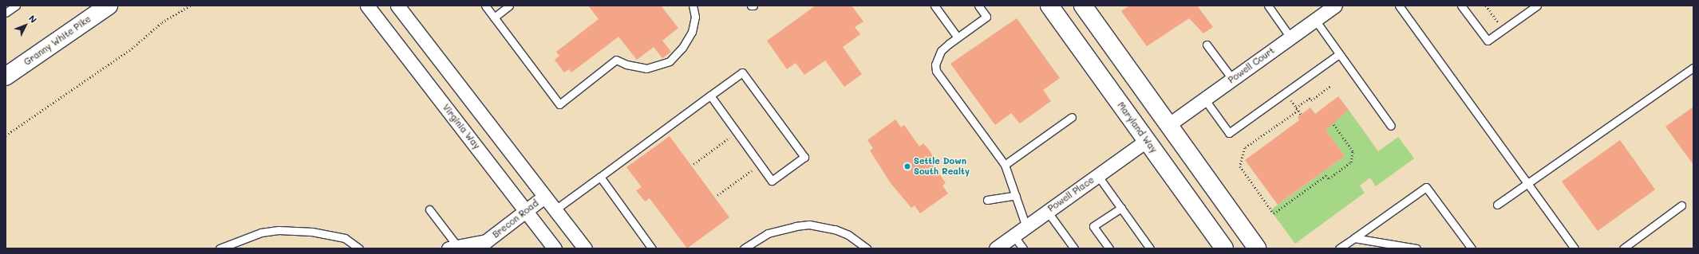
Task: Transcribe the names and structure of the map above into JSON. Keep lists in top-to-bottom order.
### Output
{
  "streets": {
    "main road": ["Granny White Pike", "Maryland Way"],
    "street": [
      "Powell Court",
      "Virginia Way",
      "Powell Place",
      "Brecon Road"
    ]
  },
  "crossings": [
    ["Virginia Way", "Brecon Road"],
    ["Maryland Way", "Powell Place"]
  ],
  "places": ["Settle Down South Realty"],
  "north": "top right"
}
